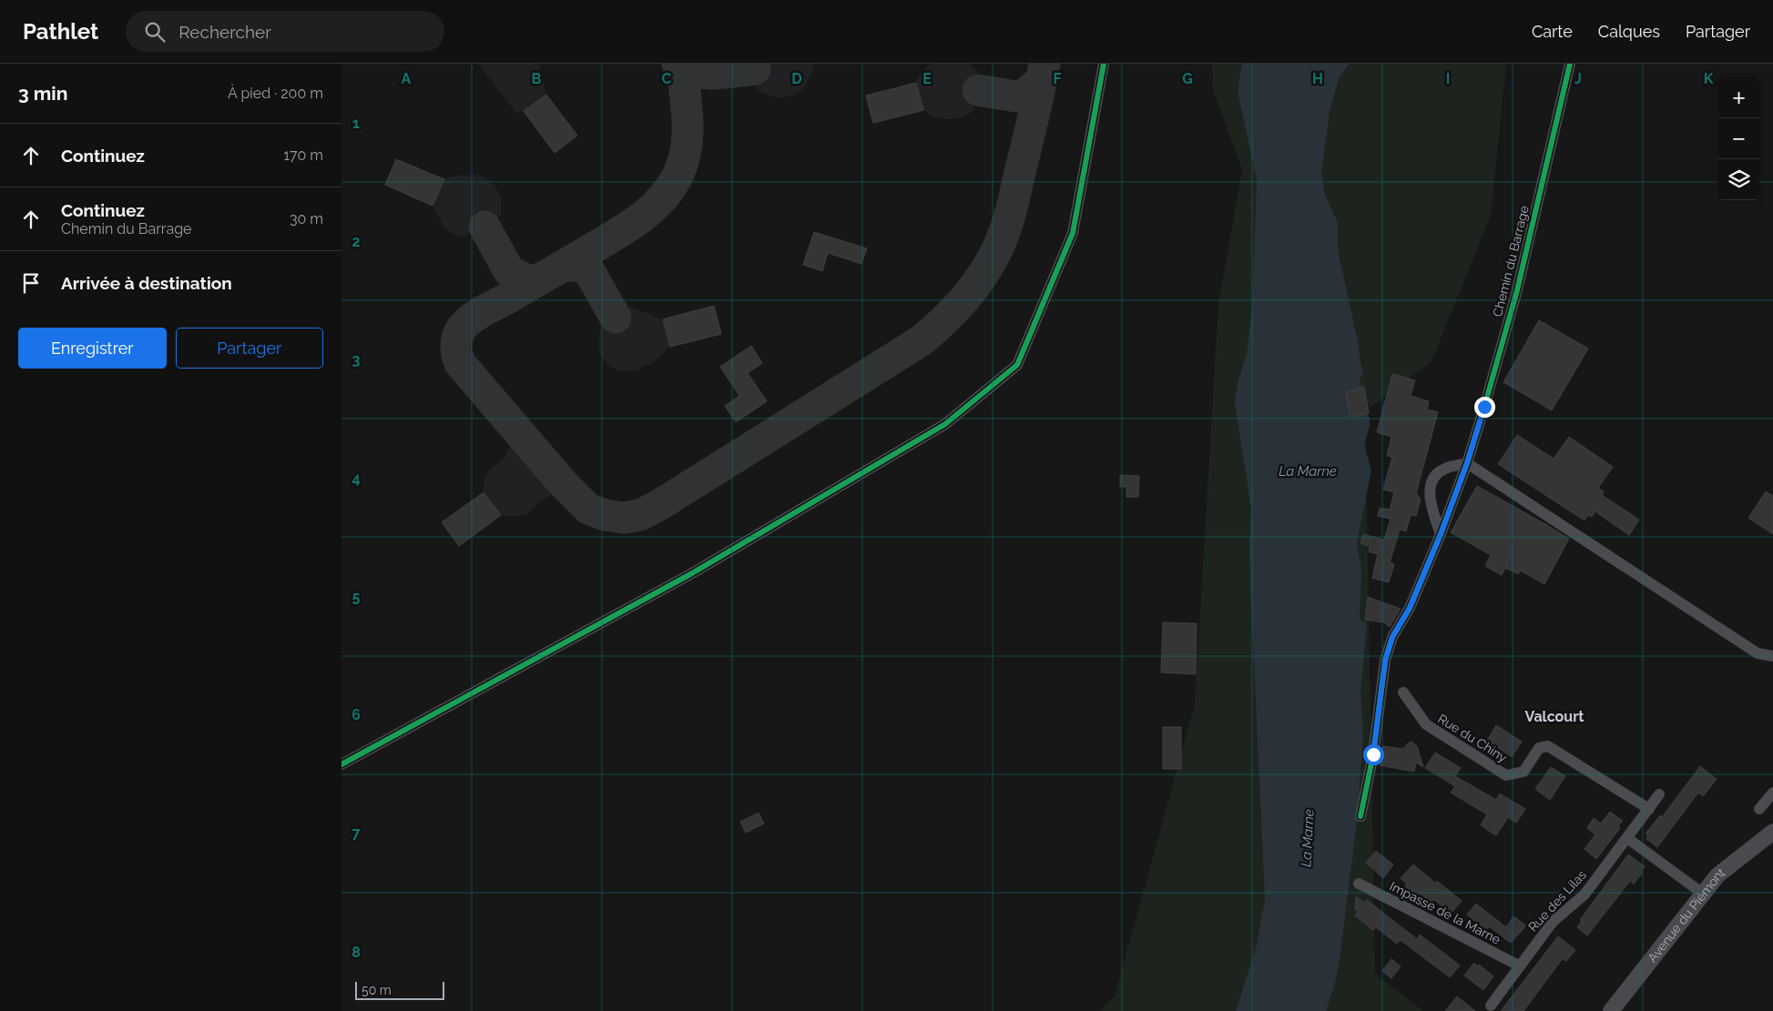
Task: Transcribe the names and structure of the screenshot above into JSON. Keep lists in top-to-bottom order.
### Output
{
  "streets": {
    "main road": ["Avenue du Piémont"],
    "street": [
      "Chemin du Barrage",
      "Rue du Chiny",
      "Rue des Lilas",
      "Impasse de la Marne"
    ]
  },
  "crossings": [
    ["Rue du Chiny", "Rue des Lilas"],
    ["Rue des Lilas", "Impasse de la Marne"]
  ],
  "districts": ["Valcourt"],
  "water": ["La Marne"],
  "scale_bar": "50 m",
  "page": {
    "header": "Pathlet",
    "search": "Rechercher",
    "nav": ["Carte", "Calques", "Partager"],
    "heading": ["3 min", "À pied · 200 m"],
    "map_buttons": ["+", "−"],
    "list": [
      ["Continuez", "170 m"],
      ["Continuez", "Chemin du Barrage", "30 m"],
      "Arrivée à destination"
    ],
    "buttons": ["Enregistrer", "Partager"],
    "scale": "50 m"
  },
  "grid": {
    "columns": [
      "A",
      "B",
      "C",
      "D",
      "E",
      "F",
      "G",
      "H",
      "I",
      "J",
      "K"
    ],
    "rows": [
      "1",
      "2",
      "3",
      "4",
      "5",
      "6",
      "7",
      "8"
    ]
  }
}
